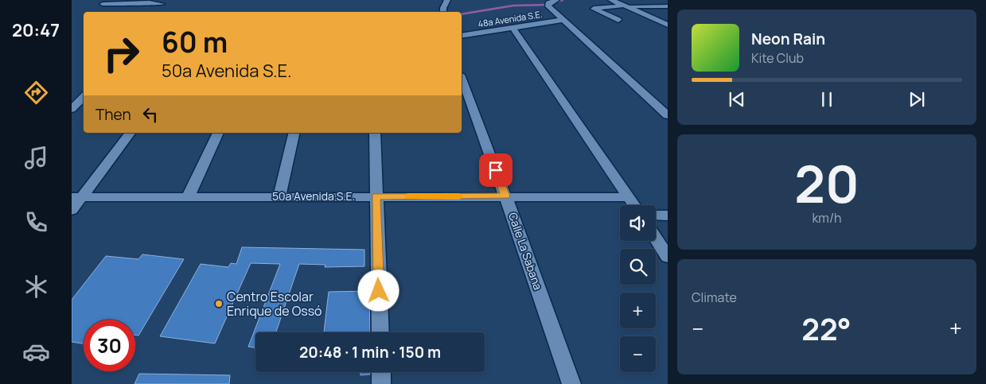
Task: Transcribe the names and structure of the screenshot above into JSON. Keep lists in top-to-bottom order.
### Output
{
  "streets": {
    "street": ["48a Avenida S.E.", "50a Avenida S.E.", "Calle La Sabana"]
  },
  "crossings": [
    ["50a Avenida S.E.", "Calle La Sabana"]
  ],
  "places": ["Centro Escolar Enrique de Ossó"],
  "page": {
    "tabs": "20:47",
    "turn": ["60 m", "50a Avenida S.E."],
    "song": ["Neon Rain", "Kite Club"],
    "then": "Then",
    "tile": [
      ["20", "km/h"],
      "Climate"
    ],
    "map_buttons": ["+", "−"],
    "heat": ["−", "22°", "+"],
    "limit": "30",
    "trip": "20:48 · 1 min · 150 m"
  }
}
